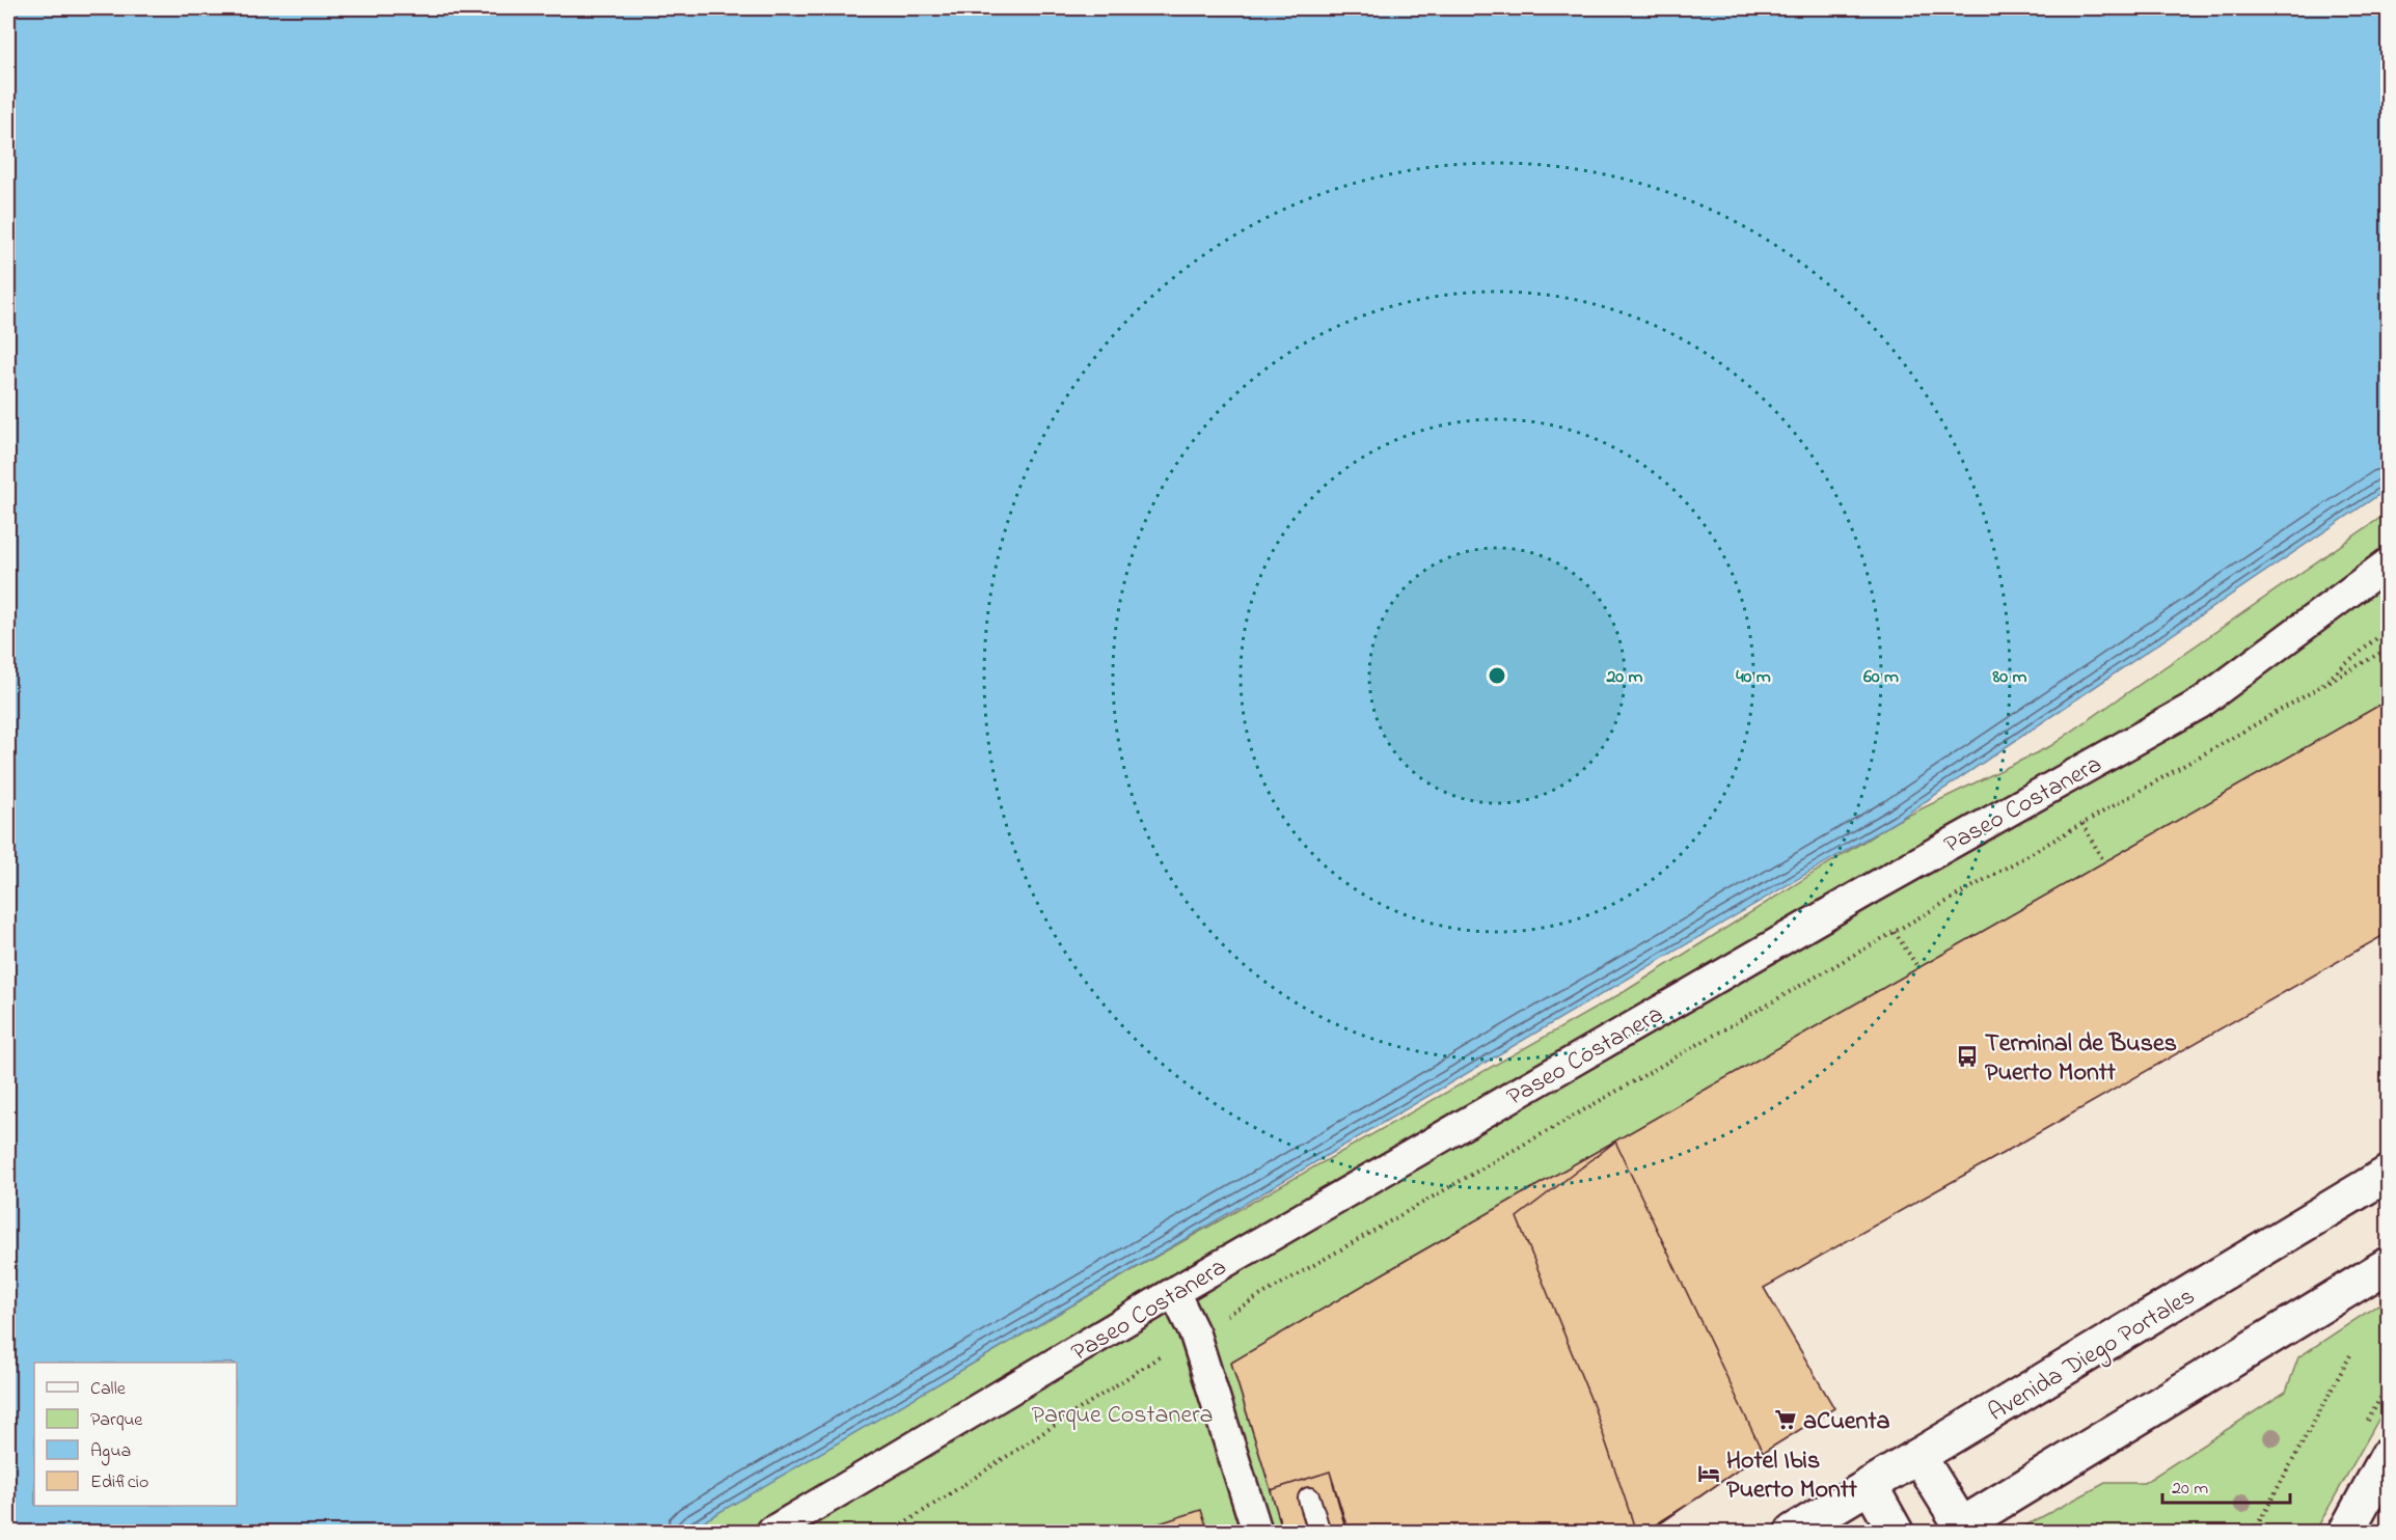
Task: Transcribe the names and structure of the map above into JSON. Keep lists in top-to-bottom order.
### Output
{
  "streets": {
    "main road": ["Avenida Diego Portales"],
    "street": ["Paseo Costanera"]
  },
  "parks": ["Parque Costanera"],
  "places": {
    "bus stop": ["Terminal de Buses Puerto Montt"],
    "supermarket": ["aCuenta"],
    "hotel": ["Hotel Ibis Puerto Montt"]
  },
  "legend": [
    "Calle",
    "Parque",
    "Agua",
    "Edificio"
  ],
  "scale_bar": "20 m",
  "rings": [
    "20 m",
    "40 m",
    "60 m",
    "80 m"
  ]
}
